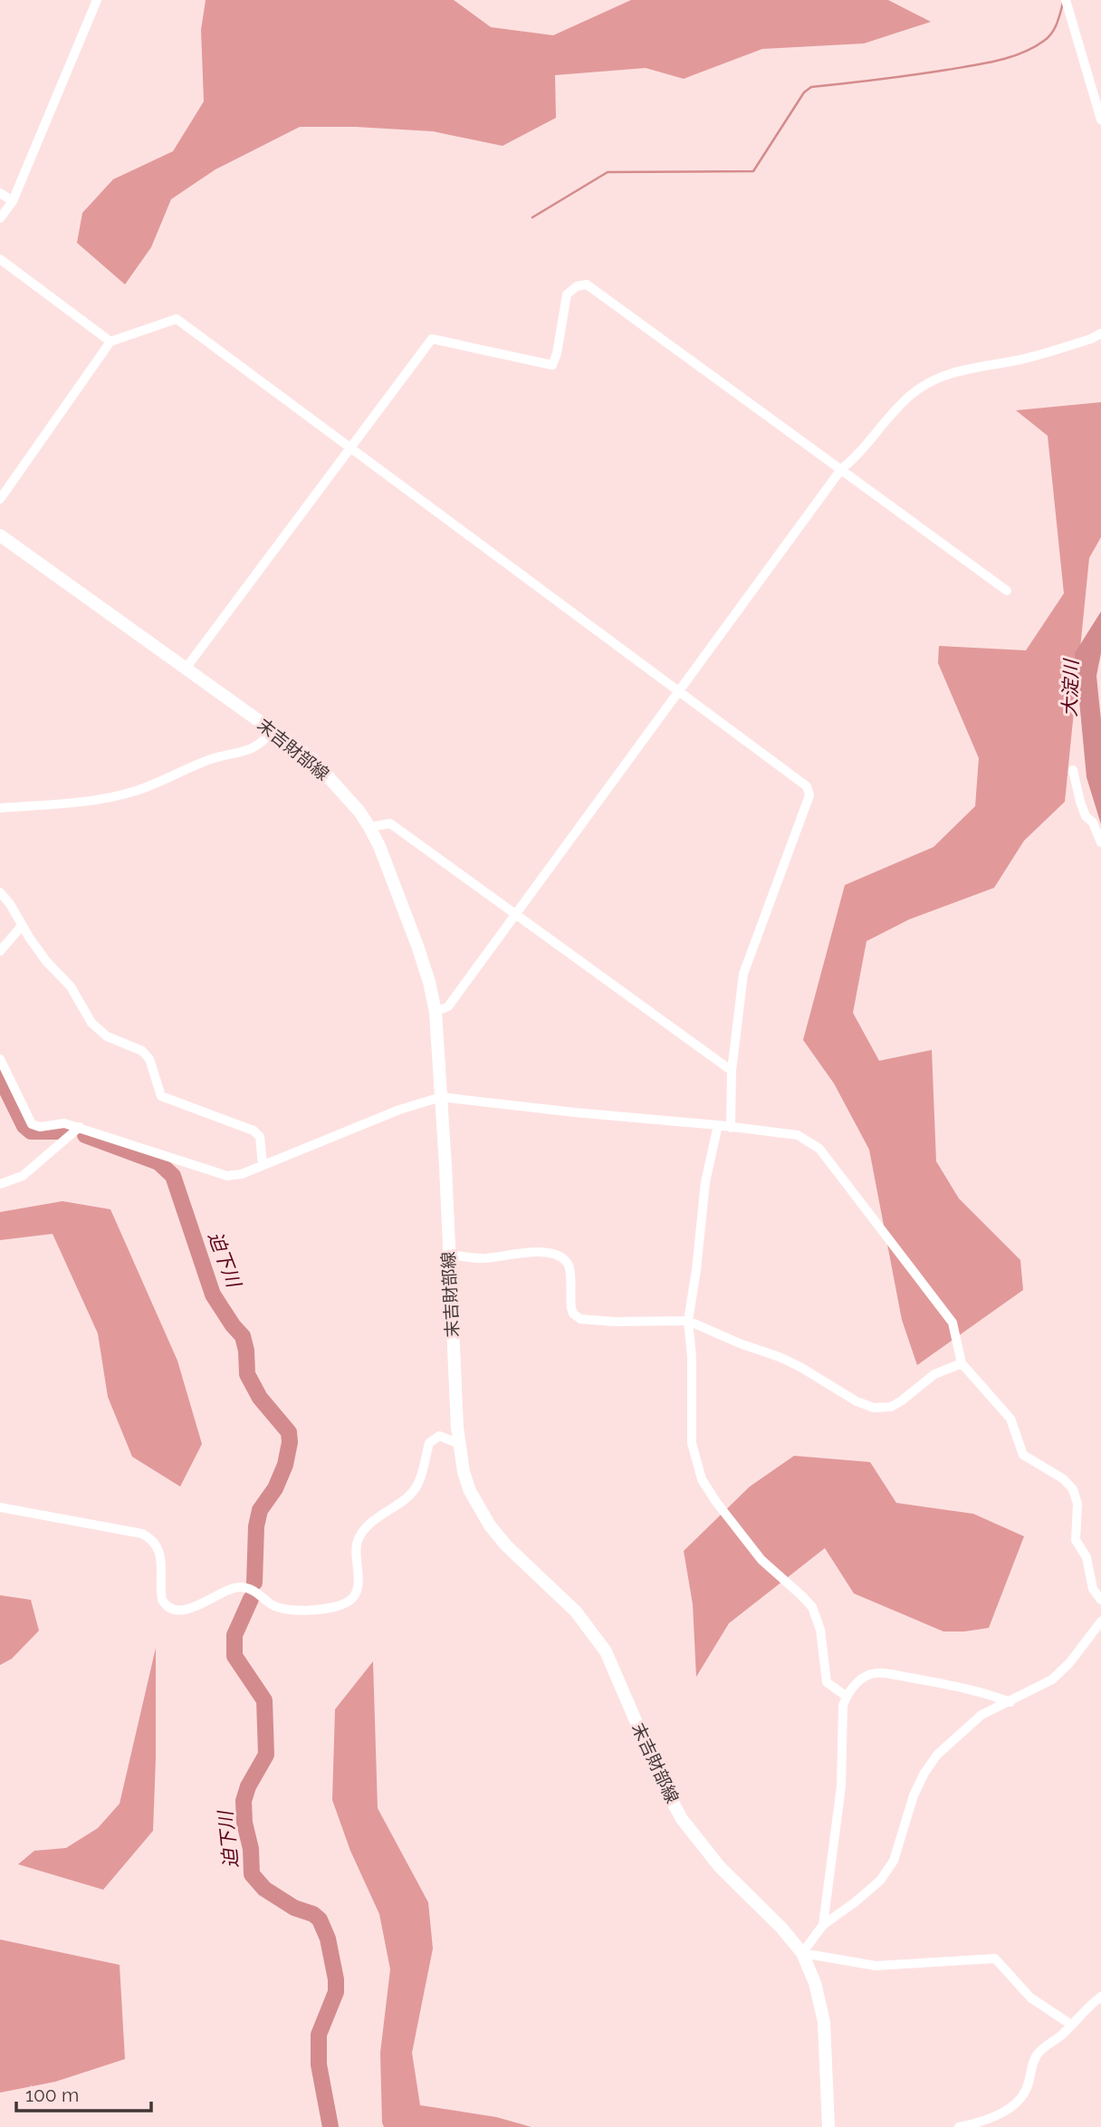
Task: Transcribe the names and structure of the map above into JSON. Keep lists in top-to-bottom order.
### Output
{
  "streets": {
    "main road": ["末吉財部線"]
  },
  "water": ["大淀川", "迫下川"],
  "scale_bar": "100 m"
}
